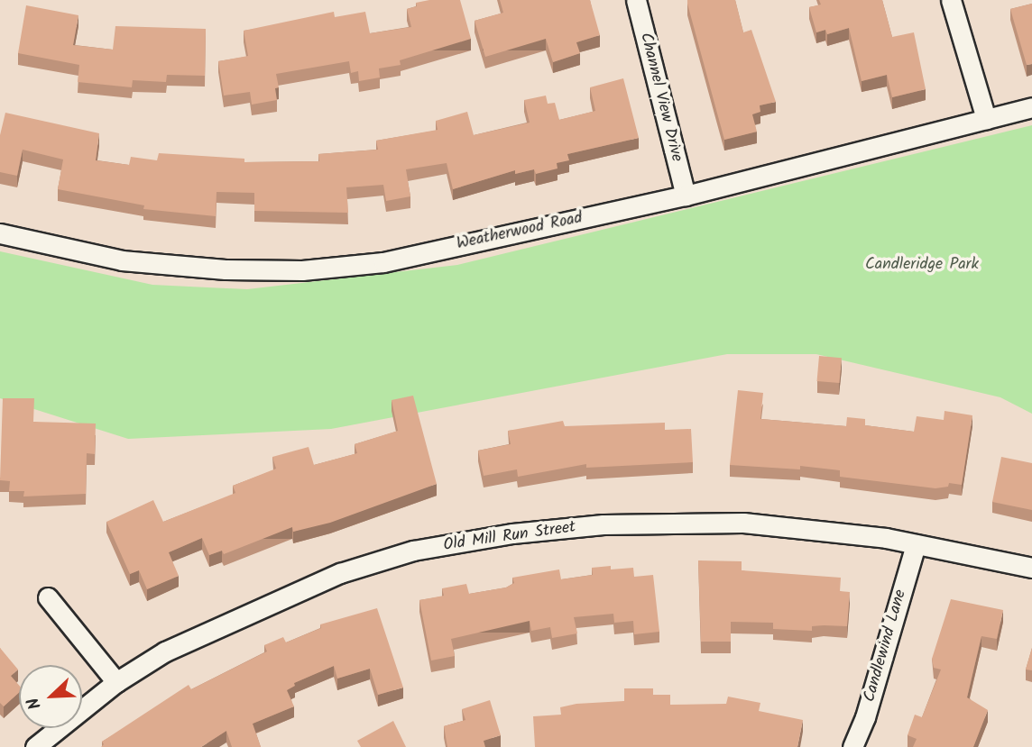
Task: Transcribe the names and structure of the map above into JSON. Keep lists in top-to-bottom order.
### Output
{
  "streets": {
    "street": [
      "Channel View Drive",
      "Weatherwood Road",
      "Old Mill Run Street",
      "Candlewind Lane"
    ]
  },
  "crossings": [
    ["Channel View Drive", "Weatherwood Road"],
    ["Old Mill Run Street", "Candlewind Lane"]
  ],
  "parks": ["Candleridge Park"],
  "north": "bottom left"
}
